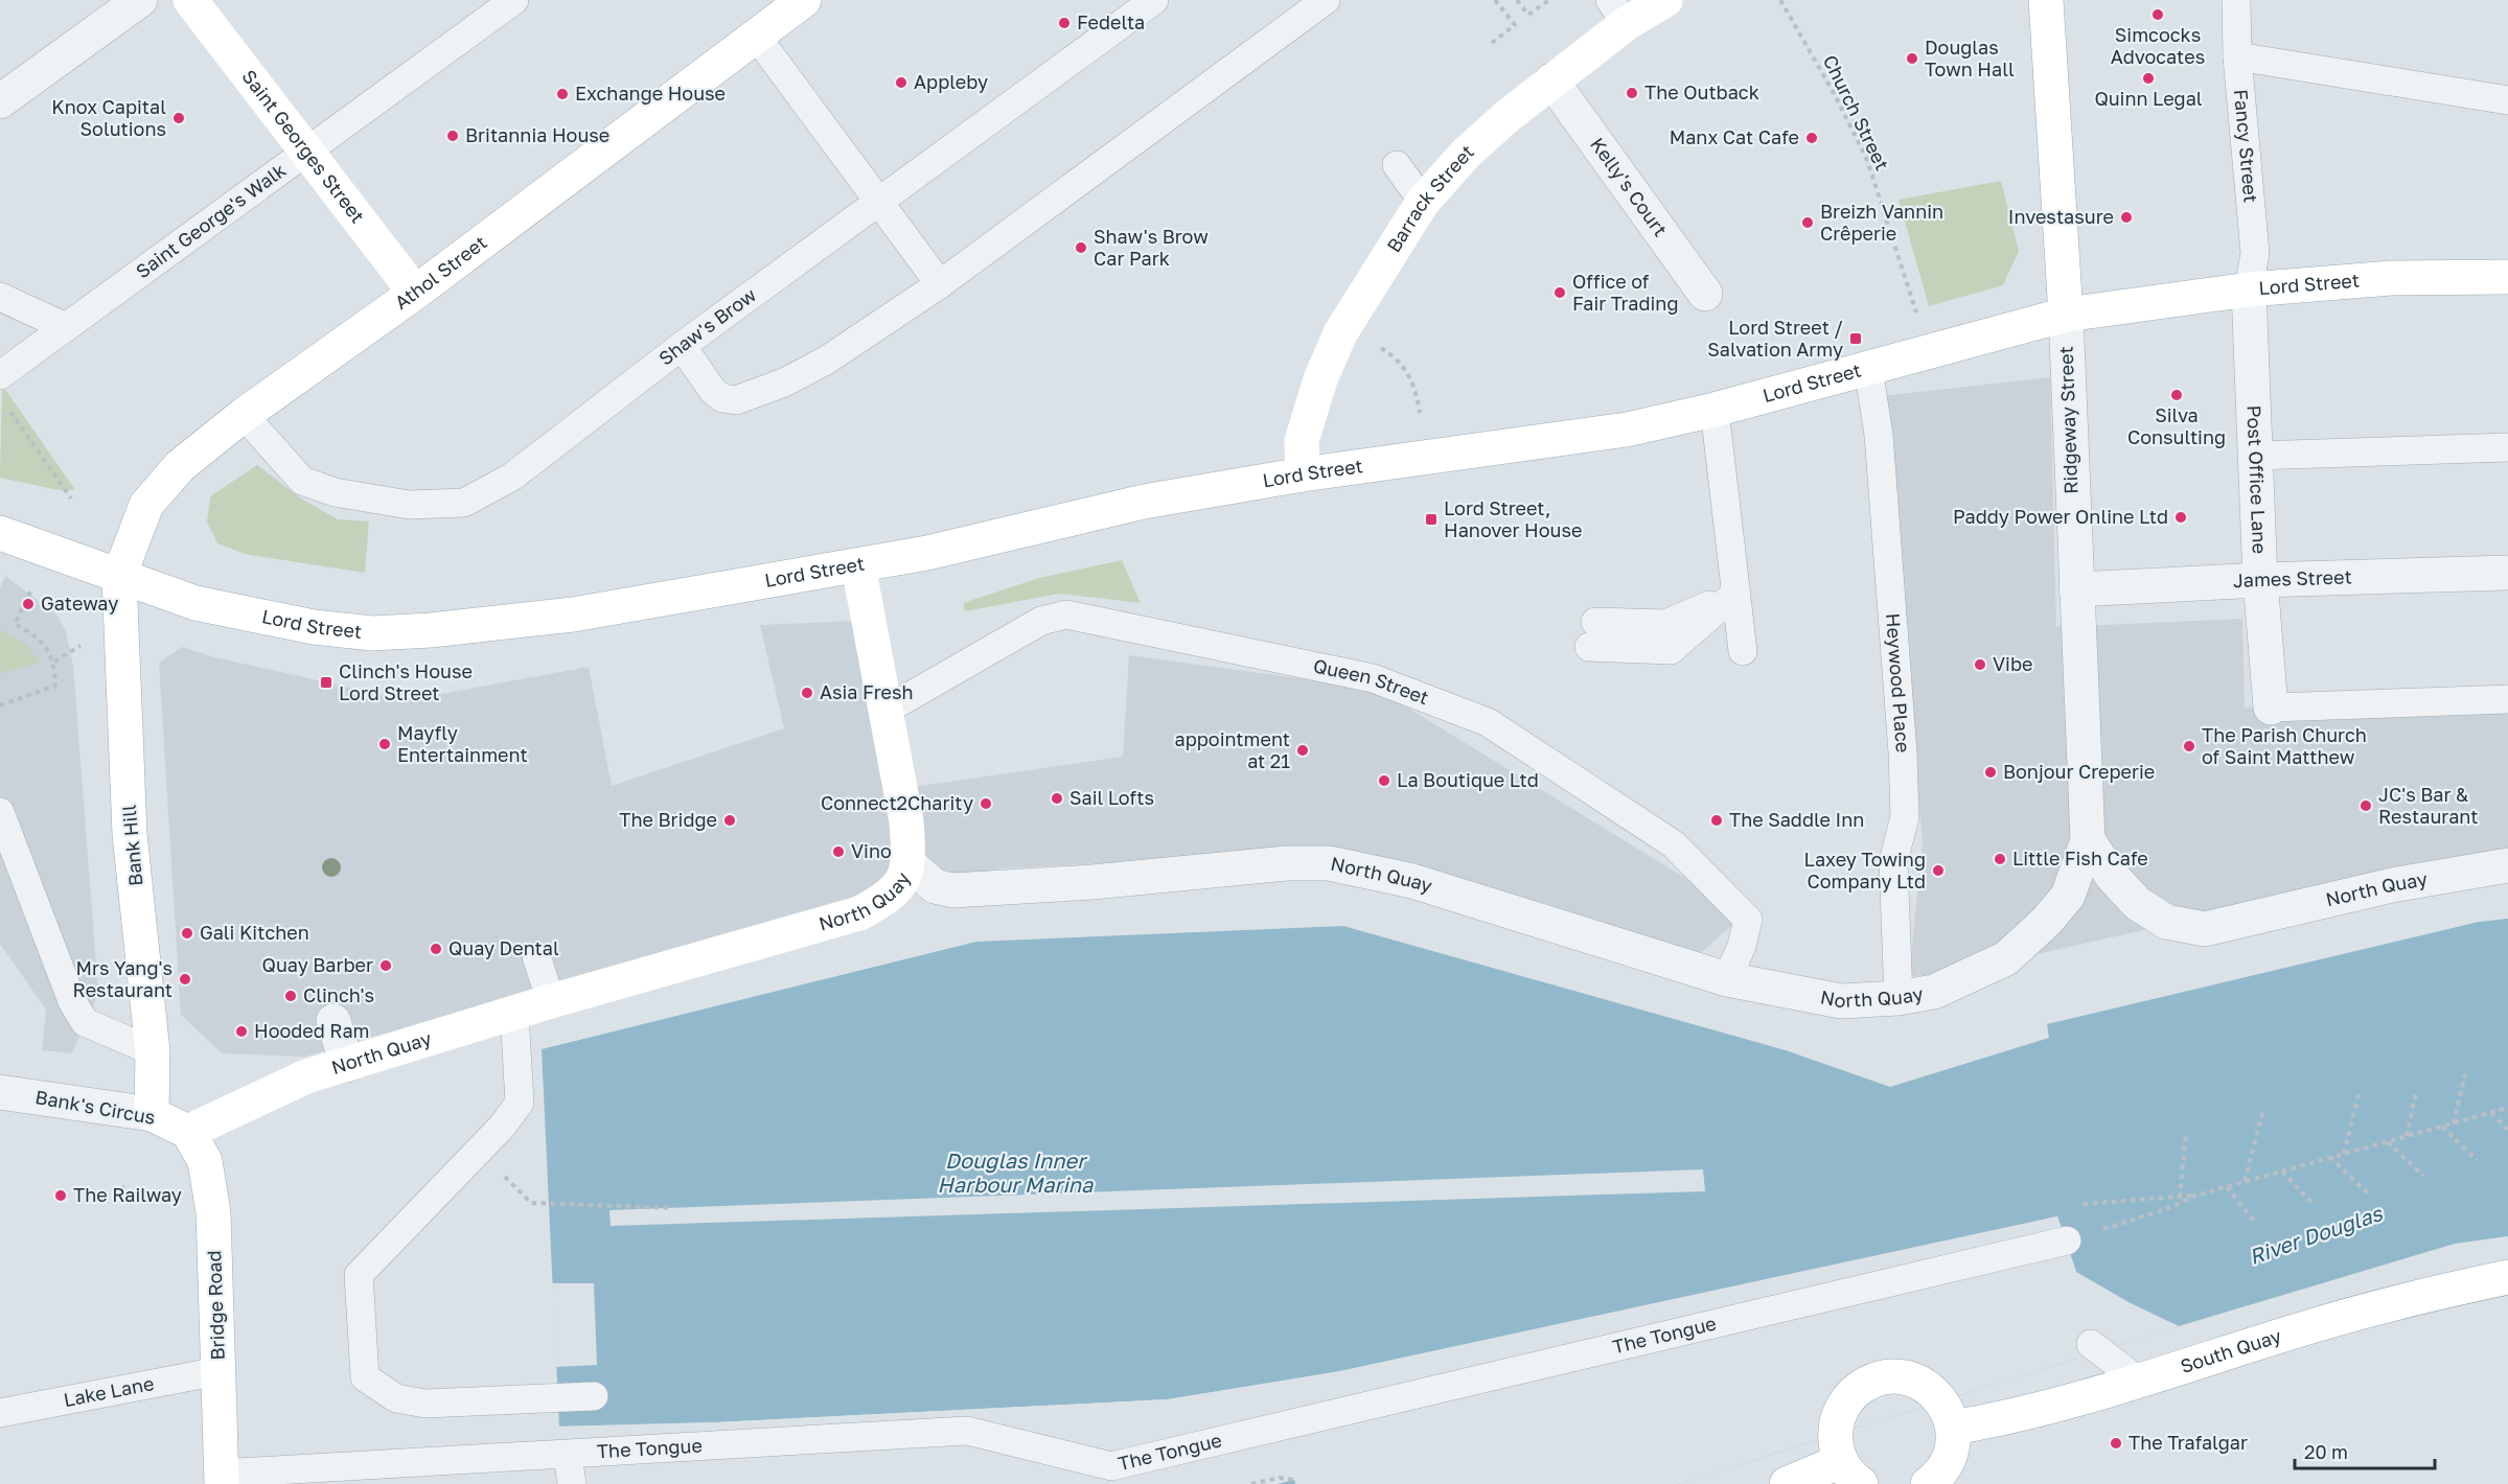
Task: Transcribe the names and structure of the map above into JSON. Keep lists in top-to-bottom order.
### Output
{
  "streets": {
    "main road": [
      "Saint Georges Street",
      "Barrack Street",
      "Athol Street",
      "Lord Street",
      "Ridgeway Street",
      "Bank Hill",
      "North Quay",
      "Bank's Circus",
      "Bridge Road",
      "South Quay"
    ],
    "street": ["Kelly's Court", "Post Office Lane", "James Street"],
    "lane": [
      "Fancy Street",
      "Saint George's Walk",
      "Shaw's Brow",
      "Queen Street",
      "Heywood Place",
      "The Tongue",
      "Lake Lane"
    ],
    "path": ["Church Street"]
  },
  "crossings": [
    ["Fancy Street", "Lord Street"],
    ["Fancy Street", "Post Office Lane"],
    ["Saint Georges Street", "Saint George's Walk"],
    ["Saint Georges Street", "Athol Street"],
    ["Kelly's Court", "Barrack Street"],
    ["Barrack Street", "Lord Street"],
    ["Athol Street", "Lord Street"],
    ["Athol Street", "Shaw's Brow"],
    ["Athol Street", "Bank Hill"],
    ["Lord Street", "Ridgeway Street"],
    ["Lord Street", "Post Office Lane"],
    ["Lord Street", "Heywood Place"],
    ["Lord Street", "Bank Hill"],
    ["Ridgeway Street", "James Street"],
    ["Ridgeway Street", "North Quay"],
    ["Post Office Lane", "James Street"],
    ["Queen Street", "North Quay"],
    ["Heywood Place", "North Quay"],
    ["Bank Hill", "Bank's Circus"],
    ["North Quay", "Bank's Circus"],
    ["North Quay", "Bridge Road"],
    ["Bank's Circus", "Bridge Road"],
    ["Bridge Road", "The Tongue"],
    ["Bridge Road", "Lake Lane"]
  ],
  "water": ["Douglas Inner Harbour Marina", "River Douglas"],
  "places": {
    "other": [
      "Simcocks Advocates",
      "Fedelta",
      "Douglas Town Hall",
      "Quinn Legal",
      "Appleby",
      "The Outback",
      "Exchange House",
      "Knox Capital Solutions",
      "Britannia House",
      "Manx Cat Cafe",
      "Investasure",
      "Breizh Vannin Crêperie",
      "Shaw's Brow Car Park",
      "Office of Fair Trading",
      "Silva Consulting",
      "Paddy Power Online Ltd",
      "Gateway",
      "Vibe",
      "Asia Fresh",
      "Mayfly Entertainment",
      "The Parish Church of Saint Matthew",
      "appointment at 21",
      "Bonjour Creperie",
      "La Boutique Ltd",
      "Sail Lofts",
      "Connect2Charity",
      "JC's Bar & Restaurant",
      "The Bridge",
      "The Saddle Inn",
      "Vino",
      "Little Fish Cafe",
      "Laxey Towing Company Ltd",
      "Gali Kitchen",
      "Quay Dental",
      "Quay Barber",
      "Mrs Yang's Restaurant",
      "Clinch's",
      "Hooded Ram",
      "The Railway",
      "The Trafalgar"
    ],
    "transit": ["Lord Street / Salvation Army", "Lord Street, Hanover House", "Clinch's House Lord Street"]
  },
  "scale_bar": "20 m"
}
